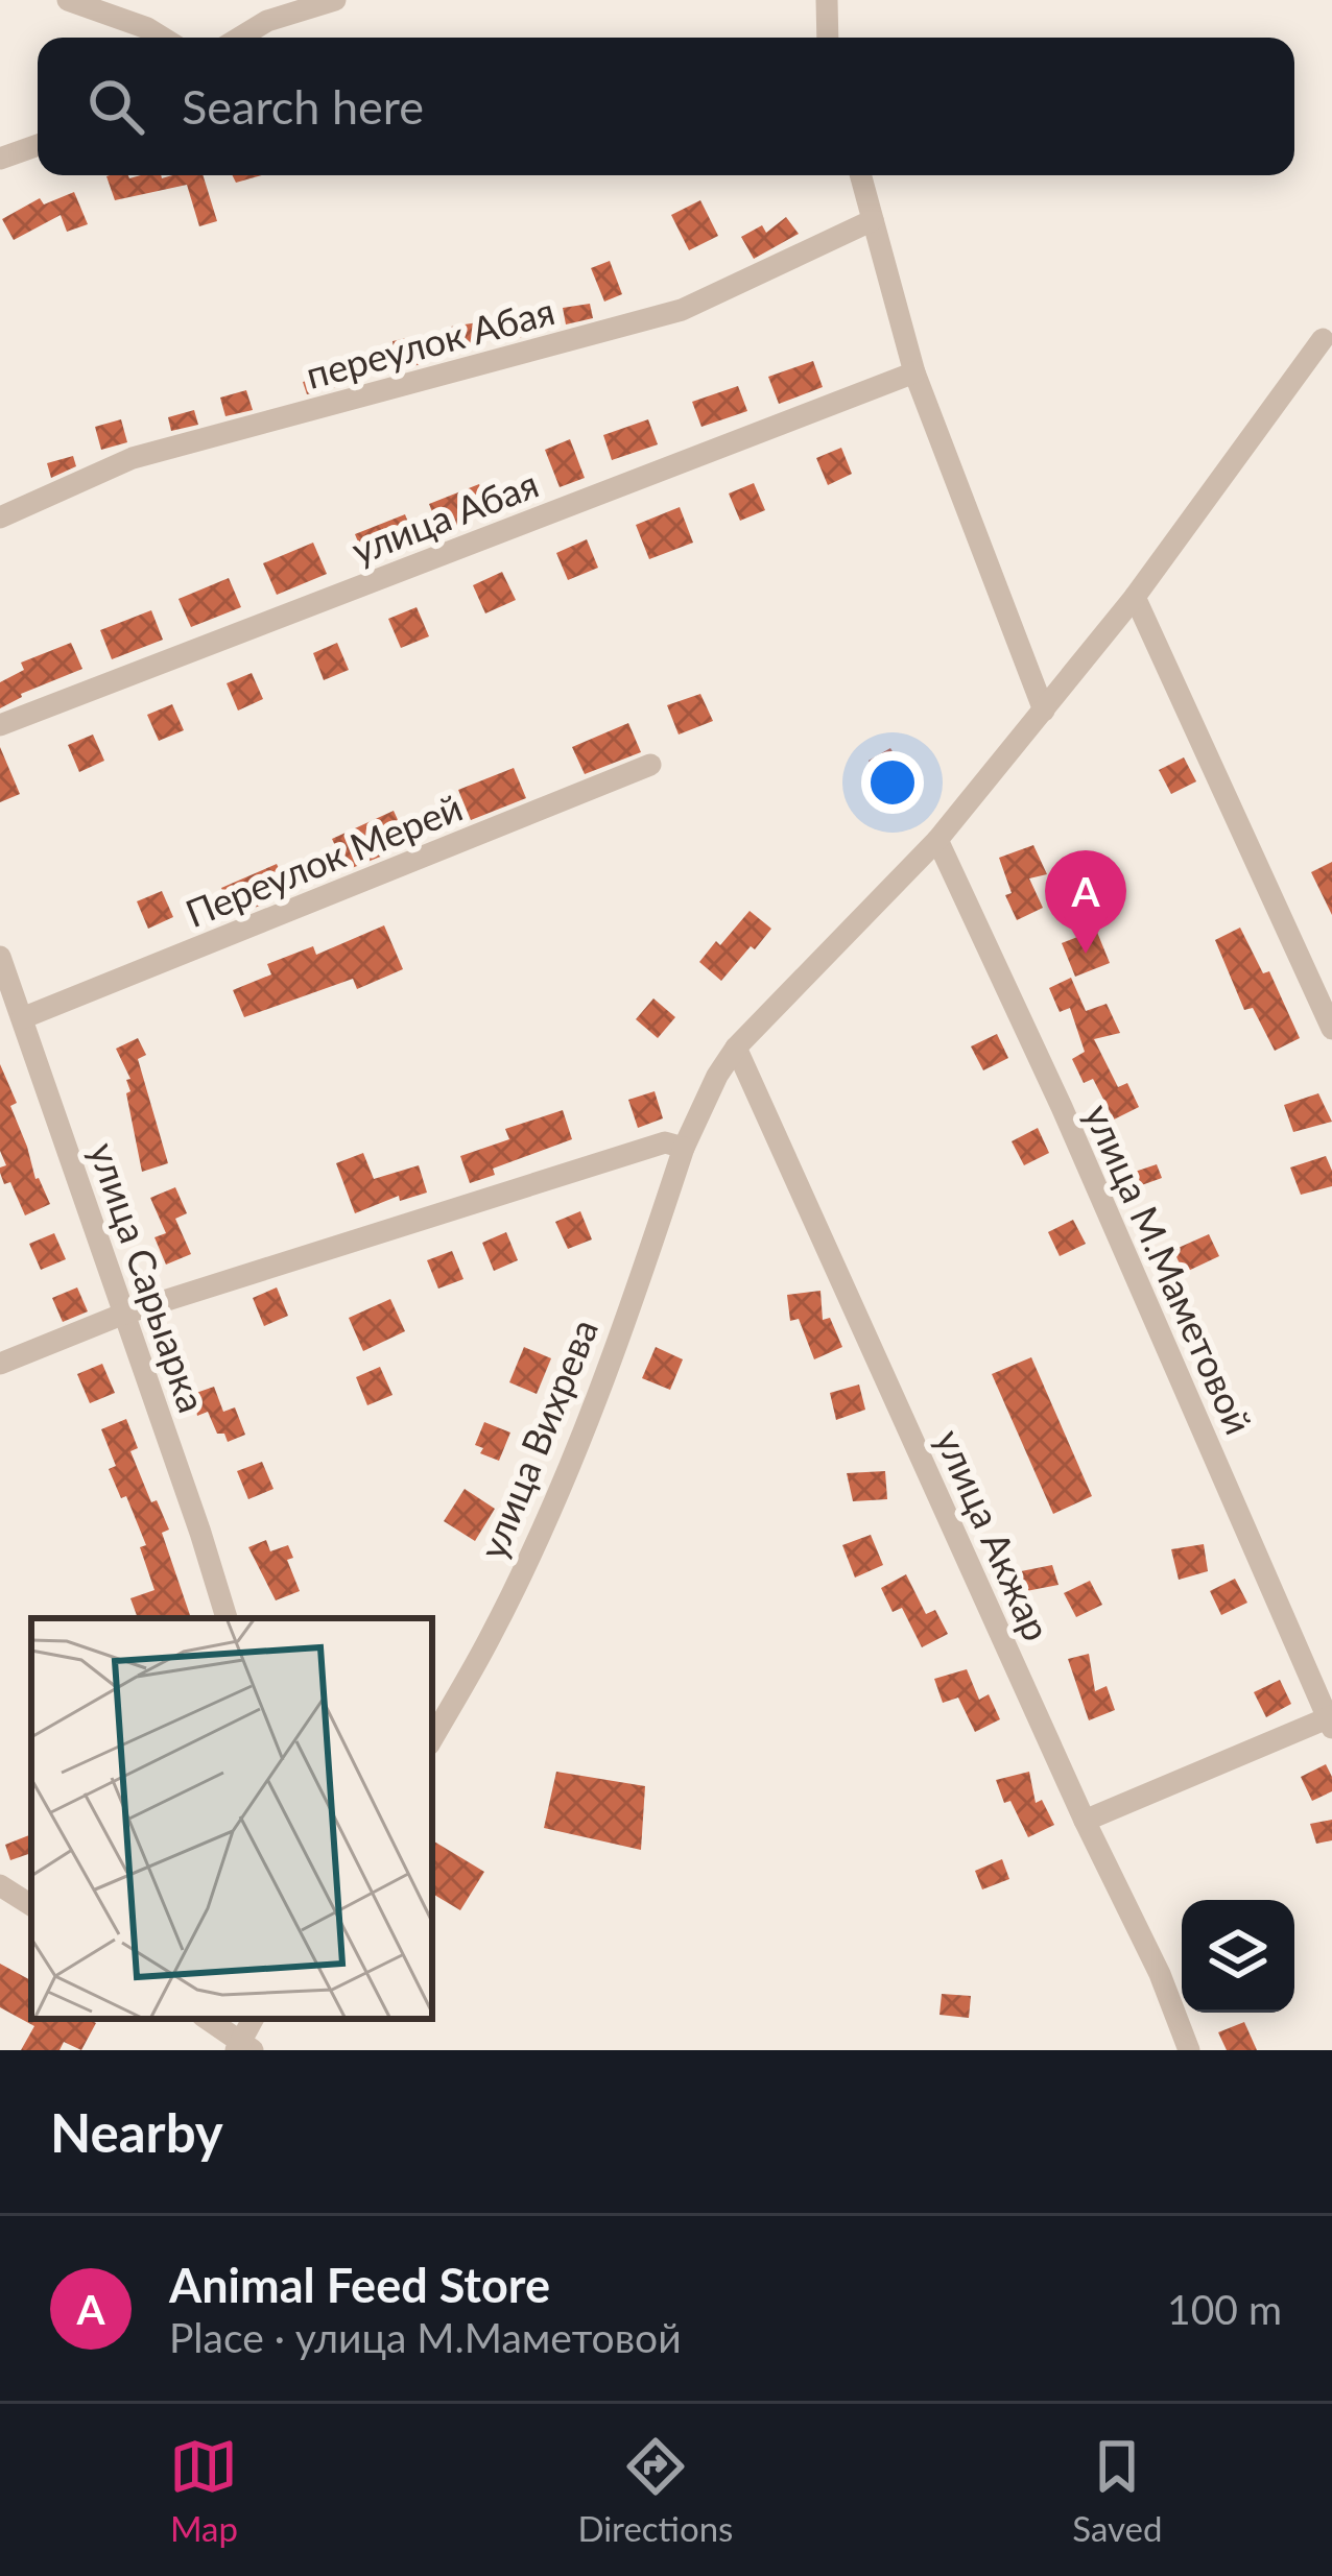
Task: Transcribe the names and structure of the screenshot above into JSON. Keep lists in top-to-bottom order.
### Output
{
  "streets": {
    "street": [
      "переулок Абая",
      "улица Абая",
      "Переулок Мерей",
      "улица М.Маметовой",
      "улица Сарыарка",
      "улица Вихрева",
      "улица Акжар"
    ]
  },
  "crossings": [
    ["Переулок Мерей", "улица Сарыарка"],
    ["улица М.Маметовой", "улица Вихрева"],
    ["улица Вихрева", "улица Акжар"]
  ],
  "page": {
    "search": "Search here",
    "pins": "A",
    "heading": "Nearby",
    "list": [
      {
        "mark": "A",
        "name": "Animal Feed Store",
        "note": "Place · улица М.Маметовой",
        "value": "100 m"
      }
    ],
    "nav": ["Map", "Directions", "Saved"]
  }
}
